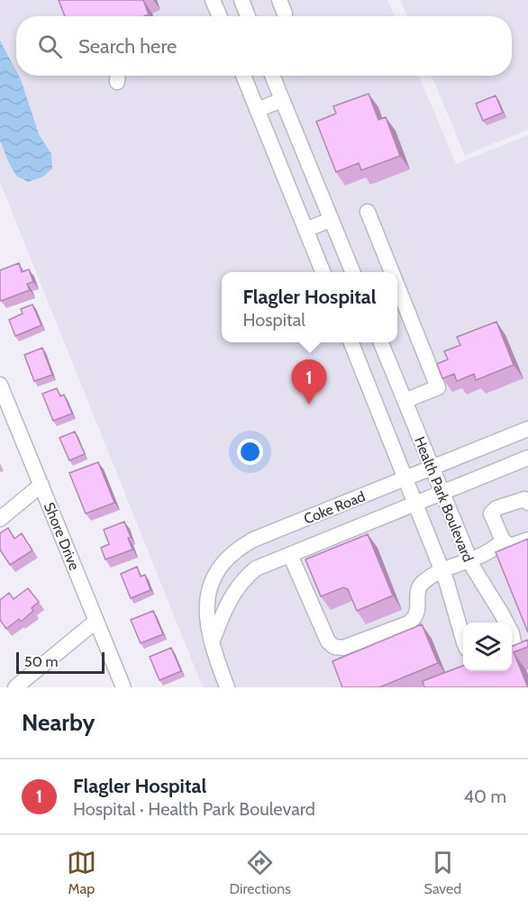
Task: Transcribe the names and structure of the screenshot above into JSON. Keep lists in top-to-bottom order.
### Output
{
  "streets": {
    "street": ["Health Park Boulevard", "Coke Road", "Shore Drive"]
  },
  "crossings": [
    ["Health Park Boulevard", "Coke Road"]
  ],
  "scale_bar": "50 m",
  "page": {
    "search": "Search here",
    "popup": ["Flagler Hospital", "Hospital"],
    "pins": "1",
    "scale": "50 m",
    "heading": "Nearby",
    "list": [
      {
        "mark": "1",
        "name": "Flagler Hospital",
        "note": "Hospital · Health Park Boulevard",
        "value": "40 m"
      }
    ],
    "nav": ["Map", "Directions", "Saved"]
  }
}
